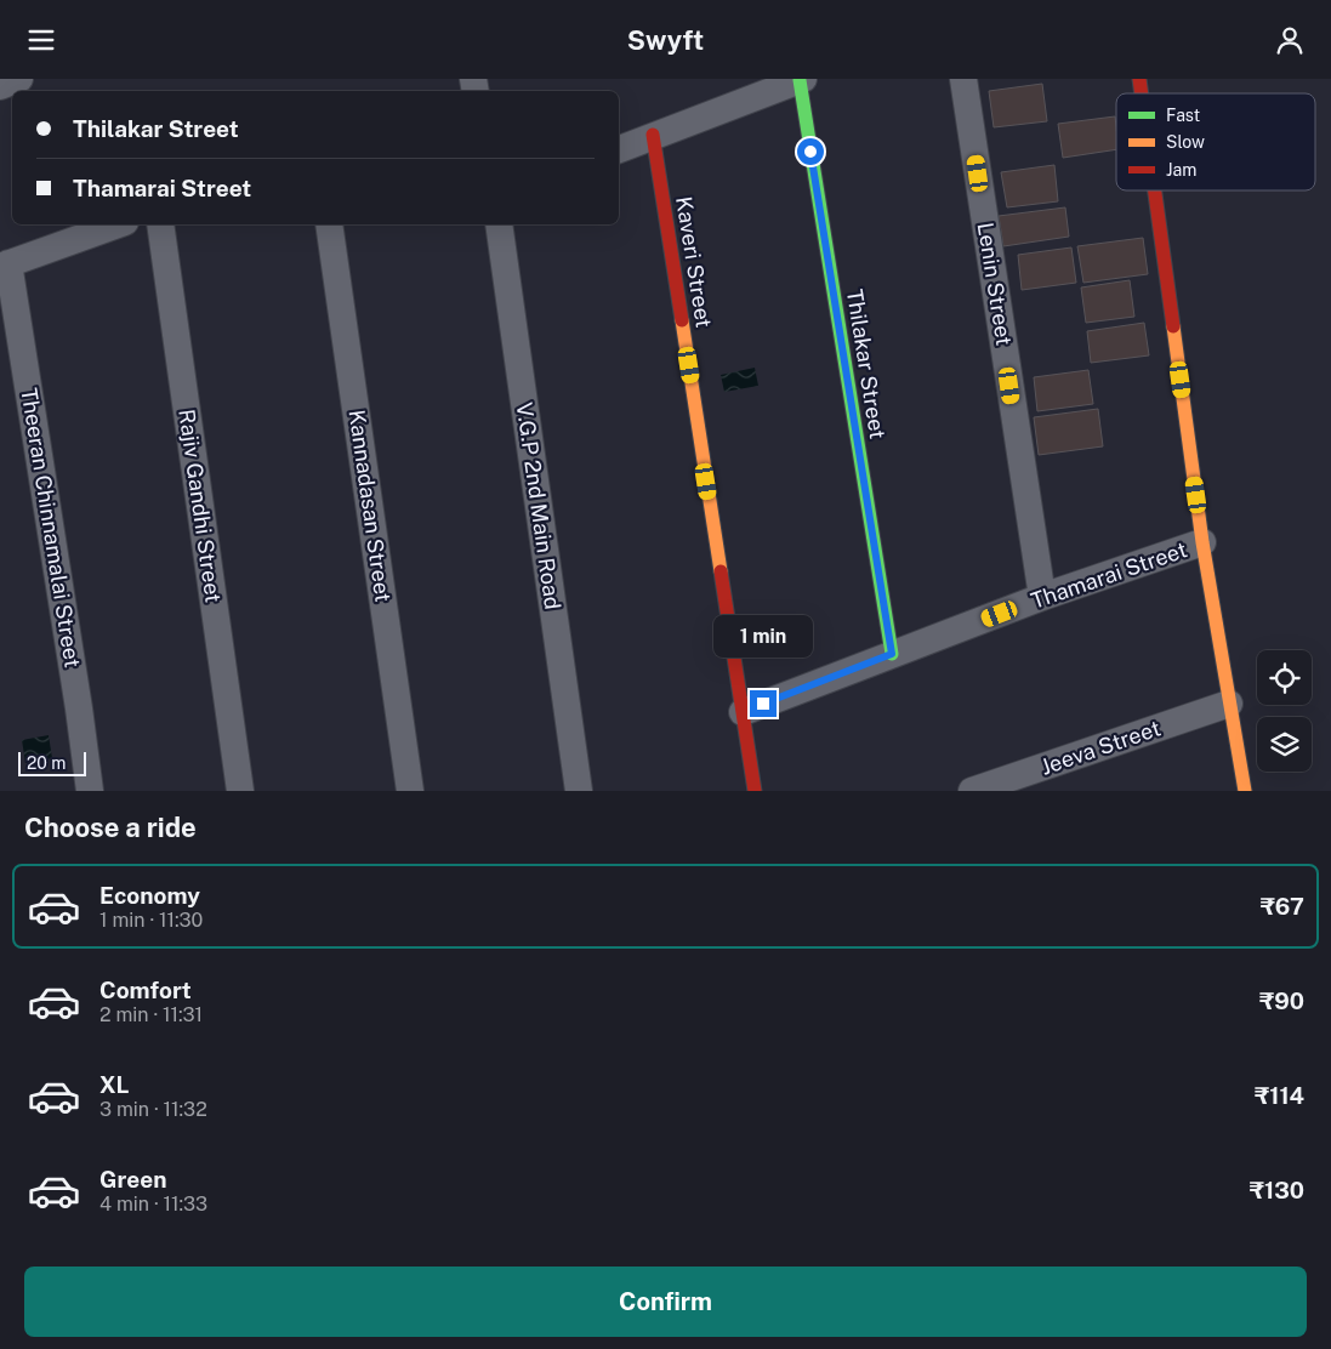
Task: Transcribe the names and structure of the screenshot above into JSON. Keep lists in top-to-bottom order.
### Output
{
  "streets": {
    "street": [
      "Kaveri Street",
      "Lenin Street",
      "Thilakar Street",
      "Rajiv Gandhi Street",
      "Kannadasan Street",
      "V.G.P 2nd Main Road",
      "Theeran Chinnamalai Street",
      "Thamarai Street",
      "Jeeva Street"
    ]
  },
  "crossings": [
    ["Kaveri Street", "Thamarai Street"],
    ["Lenin Street", "Thamarai Street"],
    ["Thilakar Street", "Thamarai Street"]
  ],
  "legend": ["Fast", "Slow", "Jam"],
  "scale_bar": "20 m",
  "page": {
    "header": "Swyft",
    "banner": ["Thilakar Street", "Thamarai Street"],
    "bubble": "1 min",
    "scale": "20 m",
    "heading": "Choose a ride",
    "list": [
      {
        "name": "Economy",
        "note": "1 min · 11:30",
        "value": "₹67"
      },
      {
        "name": "Comfort",
        "note": "2 min · 11:31",
        "value": "₹90"
      },
      {
        "name": "XL",
        "note": "3 min · 11:32",
        "value": "₹114"
      },
      {
        "name": "Green",
        "note": "4 min · 11:33",
        "value": "₹130"
      }
    ],
    "buttons": "Confirm"
  }
}
